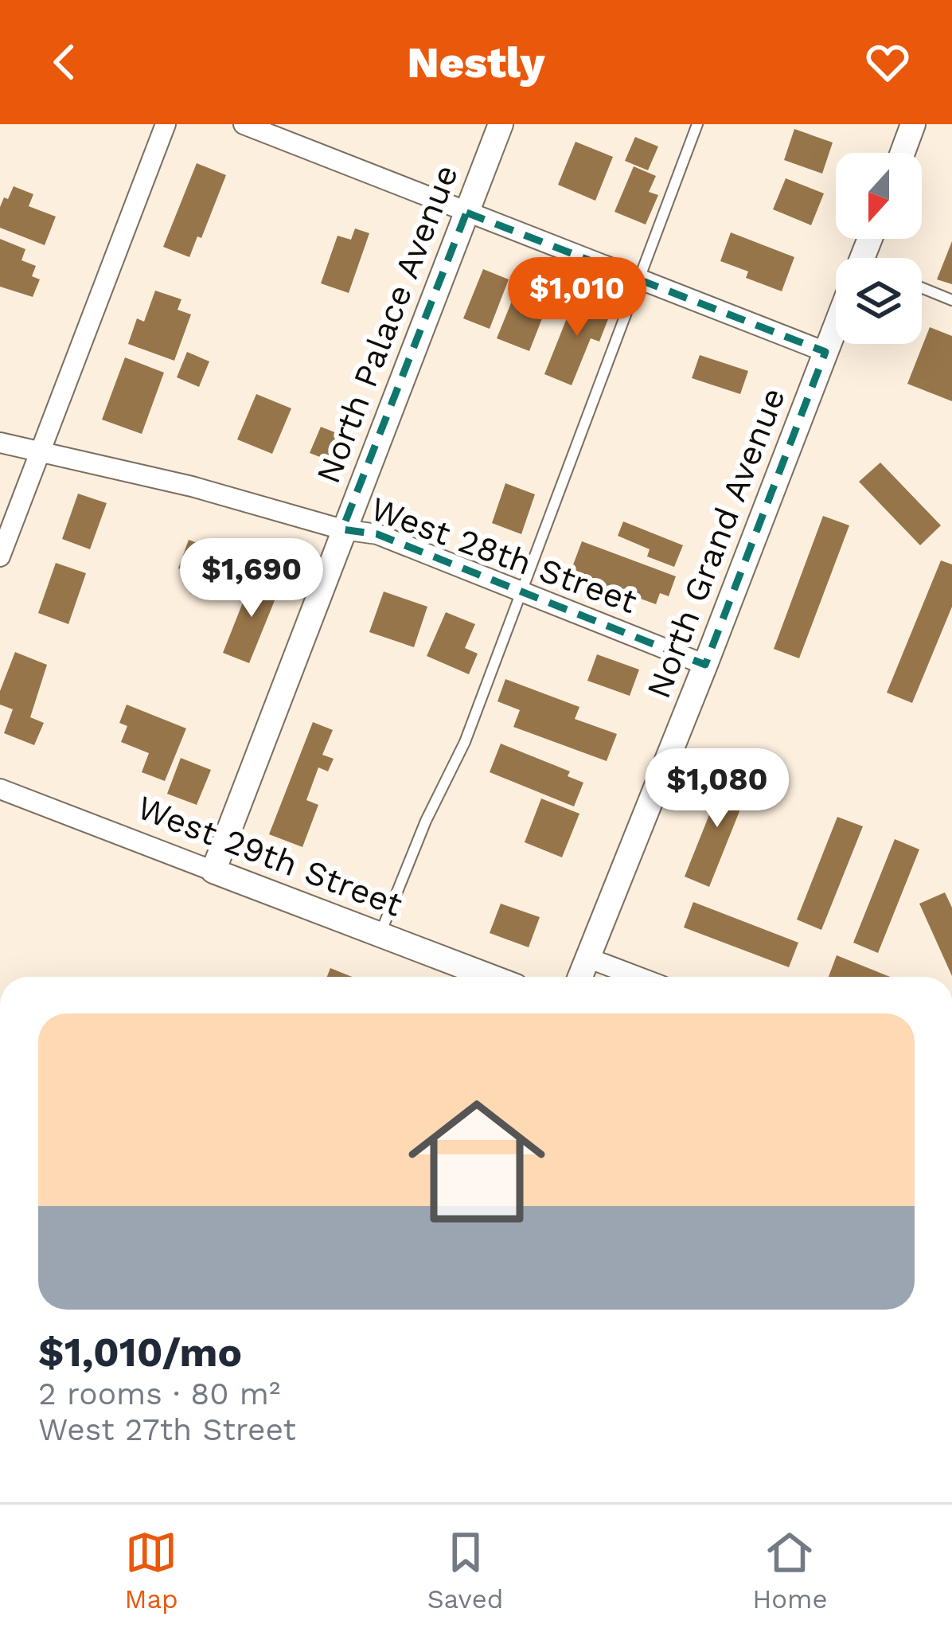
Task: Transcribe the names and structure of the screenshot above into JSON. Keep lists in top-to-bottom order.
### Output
{
  "streets": {
    "street": [
      "North Palace Avenue",
      "North Grand Avenue",
      "West 28th Street",
      "West 29th Street"
    ]
  },
  "crossings": [
    ["North Palace Avenue", "West 28th Street"],
    ["North Palace Avenue", "West 29th Street"],
    ["North Grand Avenue", "West 28th Street"]
  ],
  "north": "bottom",
  "page": {
    "header": "Nestly",
    "price": ["$1,010", "$1,690", "$1,080"],
    "list": [
      {
        "name": "$1,010/mo",
        "note": "2 rooms · 80 m² · West 27th Street"
      }
    ],
    "tabs": ["Map", "Saved", "Home"]
  }
}
